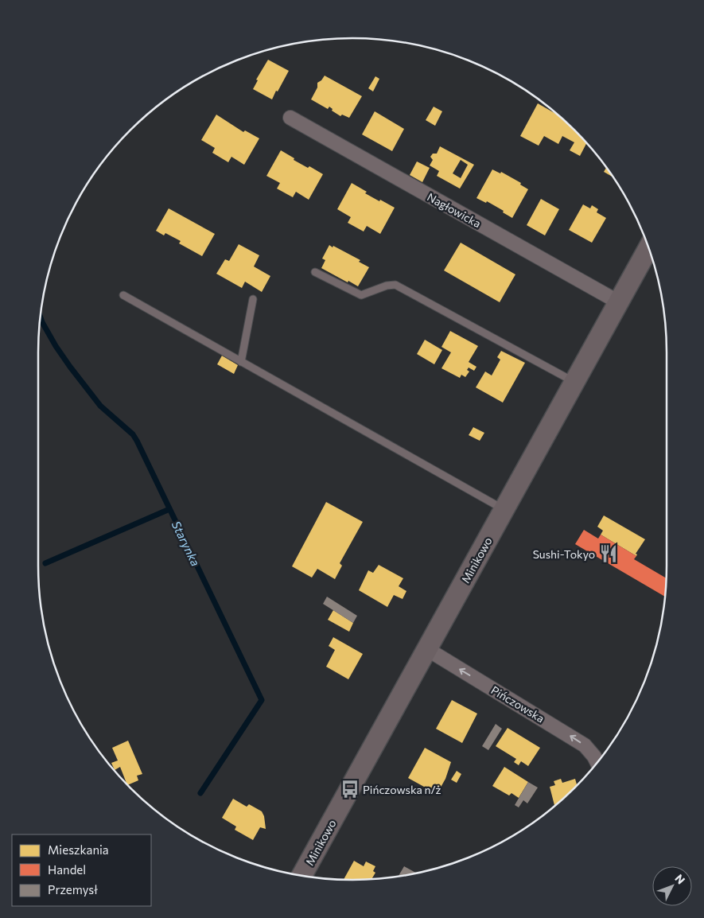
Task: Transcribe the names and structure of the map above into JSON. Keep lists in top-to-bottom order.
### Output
{
  "streets": {
    "street": ["Nagłowicka", "Minikowo", "Pińczowska"]
  },
  "crossings": [
    ["Nagłowicka", "Minikowo"],
    ["Minikowo", "Pińczowska"]
  ],
  "one_way": ["Pińczowska"],
  "water": ["Starynka"],
  "places": {
    "restaurant": ["Sushi-Tokyo"],
    "bus stop": ["Pińczowska n/ż"]
  },
  "legend": ["Mieszkania", "Handel", "Przemysł"],
  "north": "top right"
}
